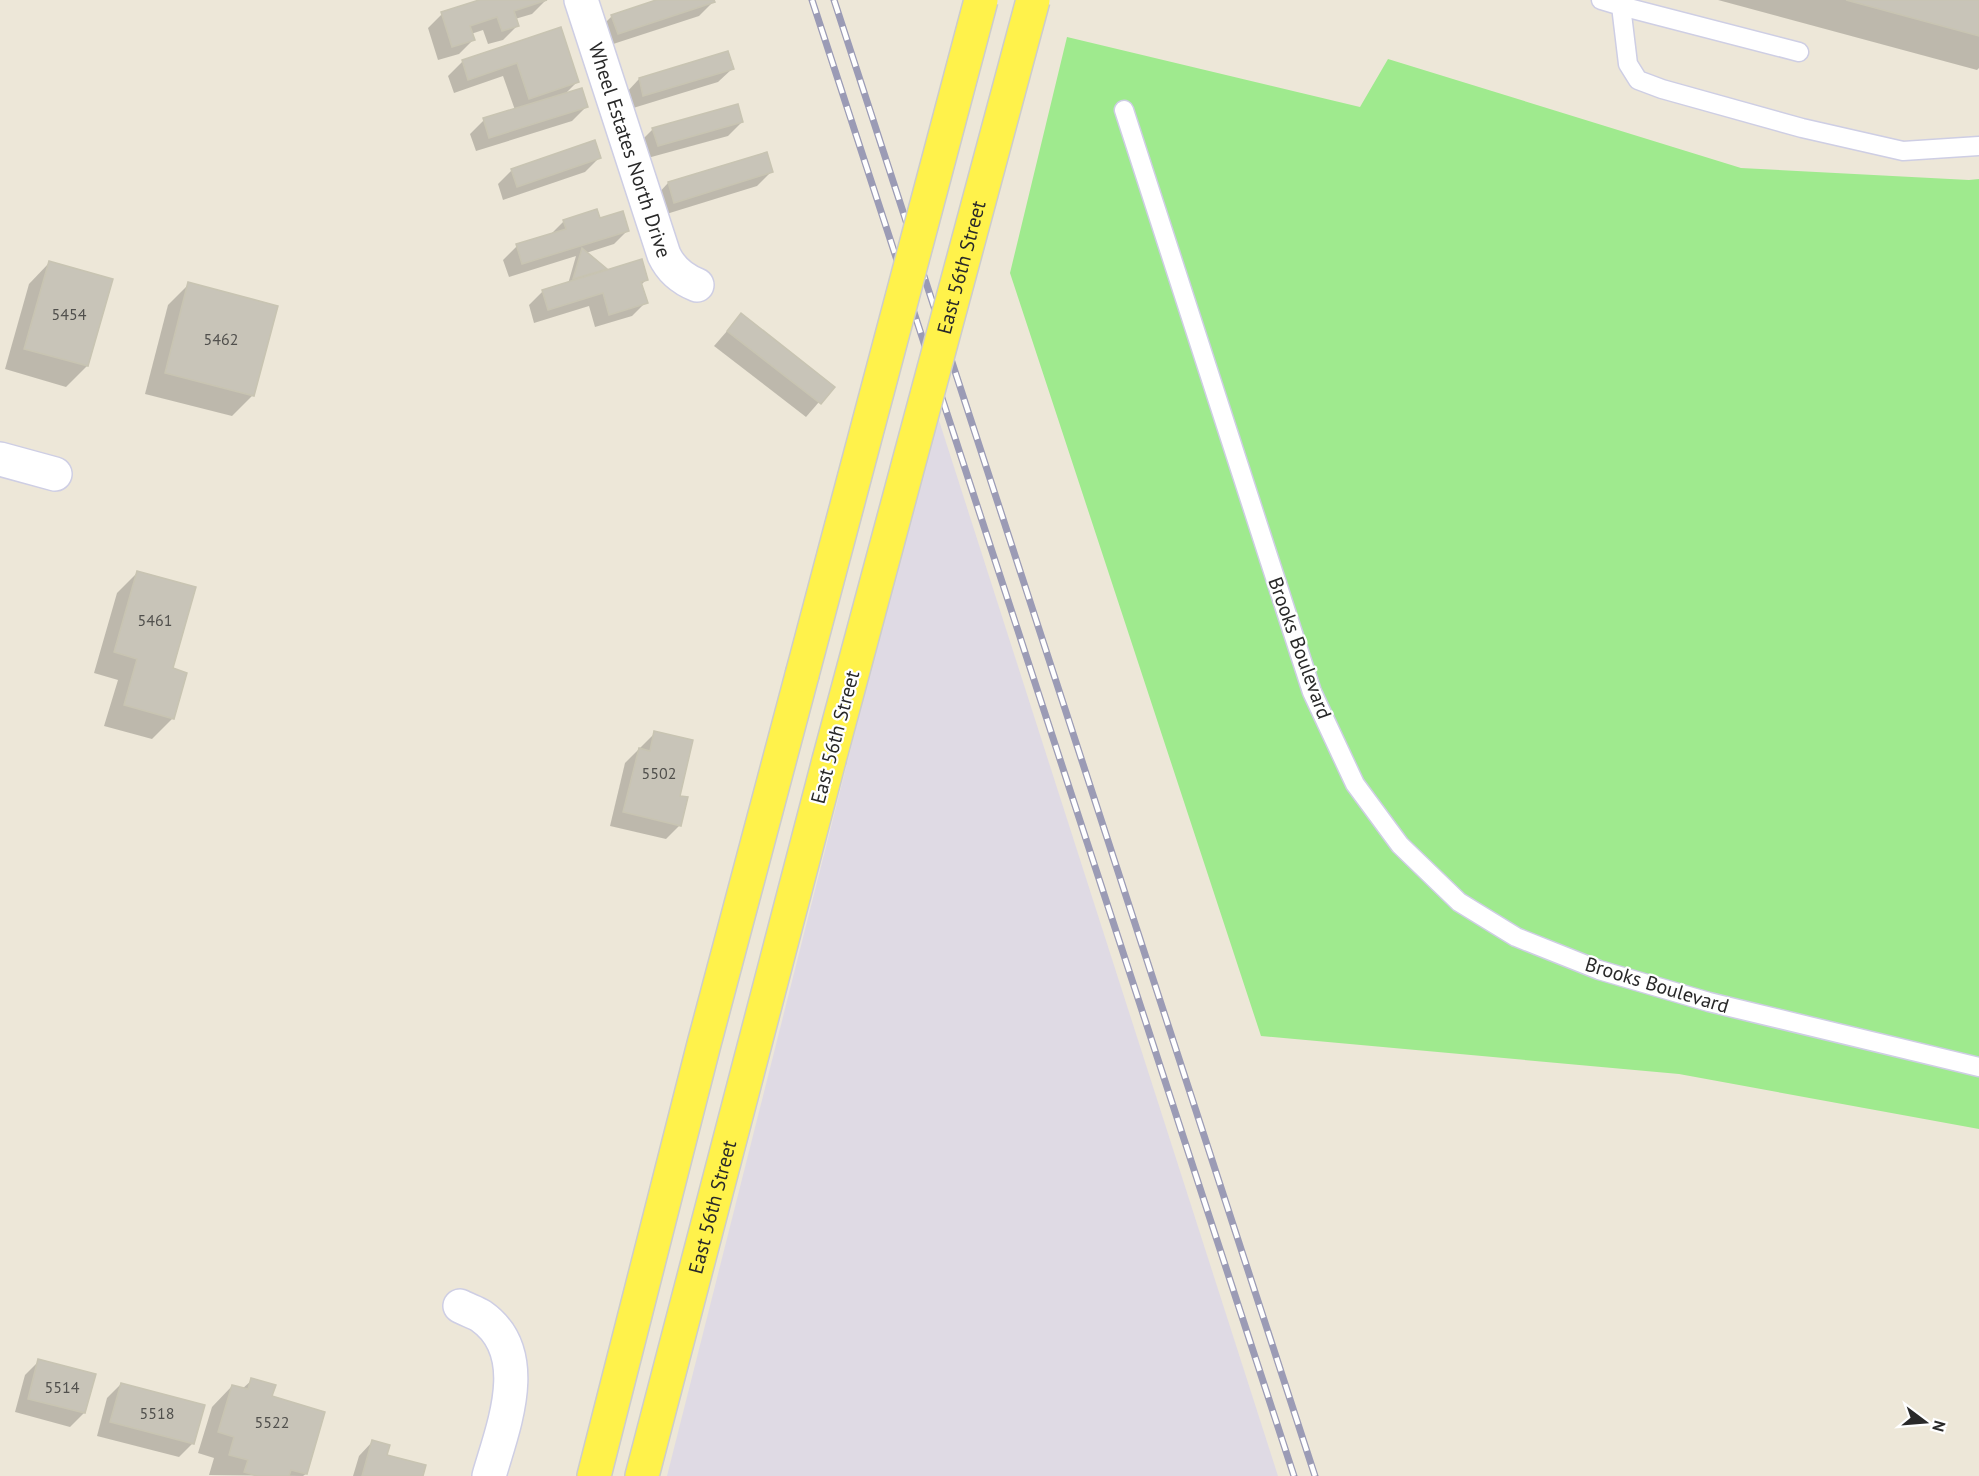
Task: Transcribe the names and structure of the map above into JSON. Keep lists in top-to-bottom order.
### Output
{
  "streets": {
    "main road": ["East 56th Street"],
    "street": ["Wheel Estates North Drive"],
    "lane": ["Brooks Boulevard"]
  },
  "house_numbers": [
    "5454",
    "5462",
    "5461",
    "5502",
    "5514",
    "5518",
    "5522"
  ],
  "north": "right"
}
